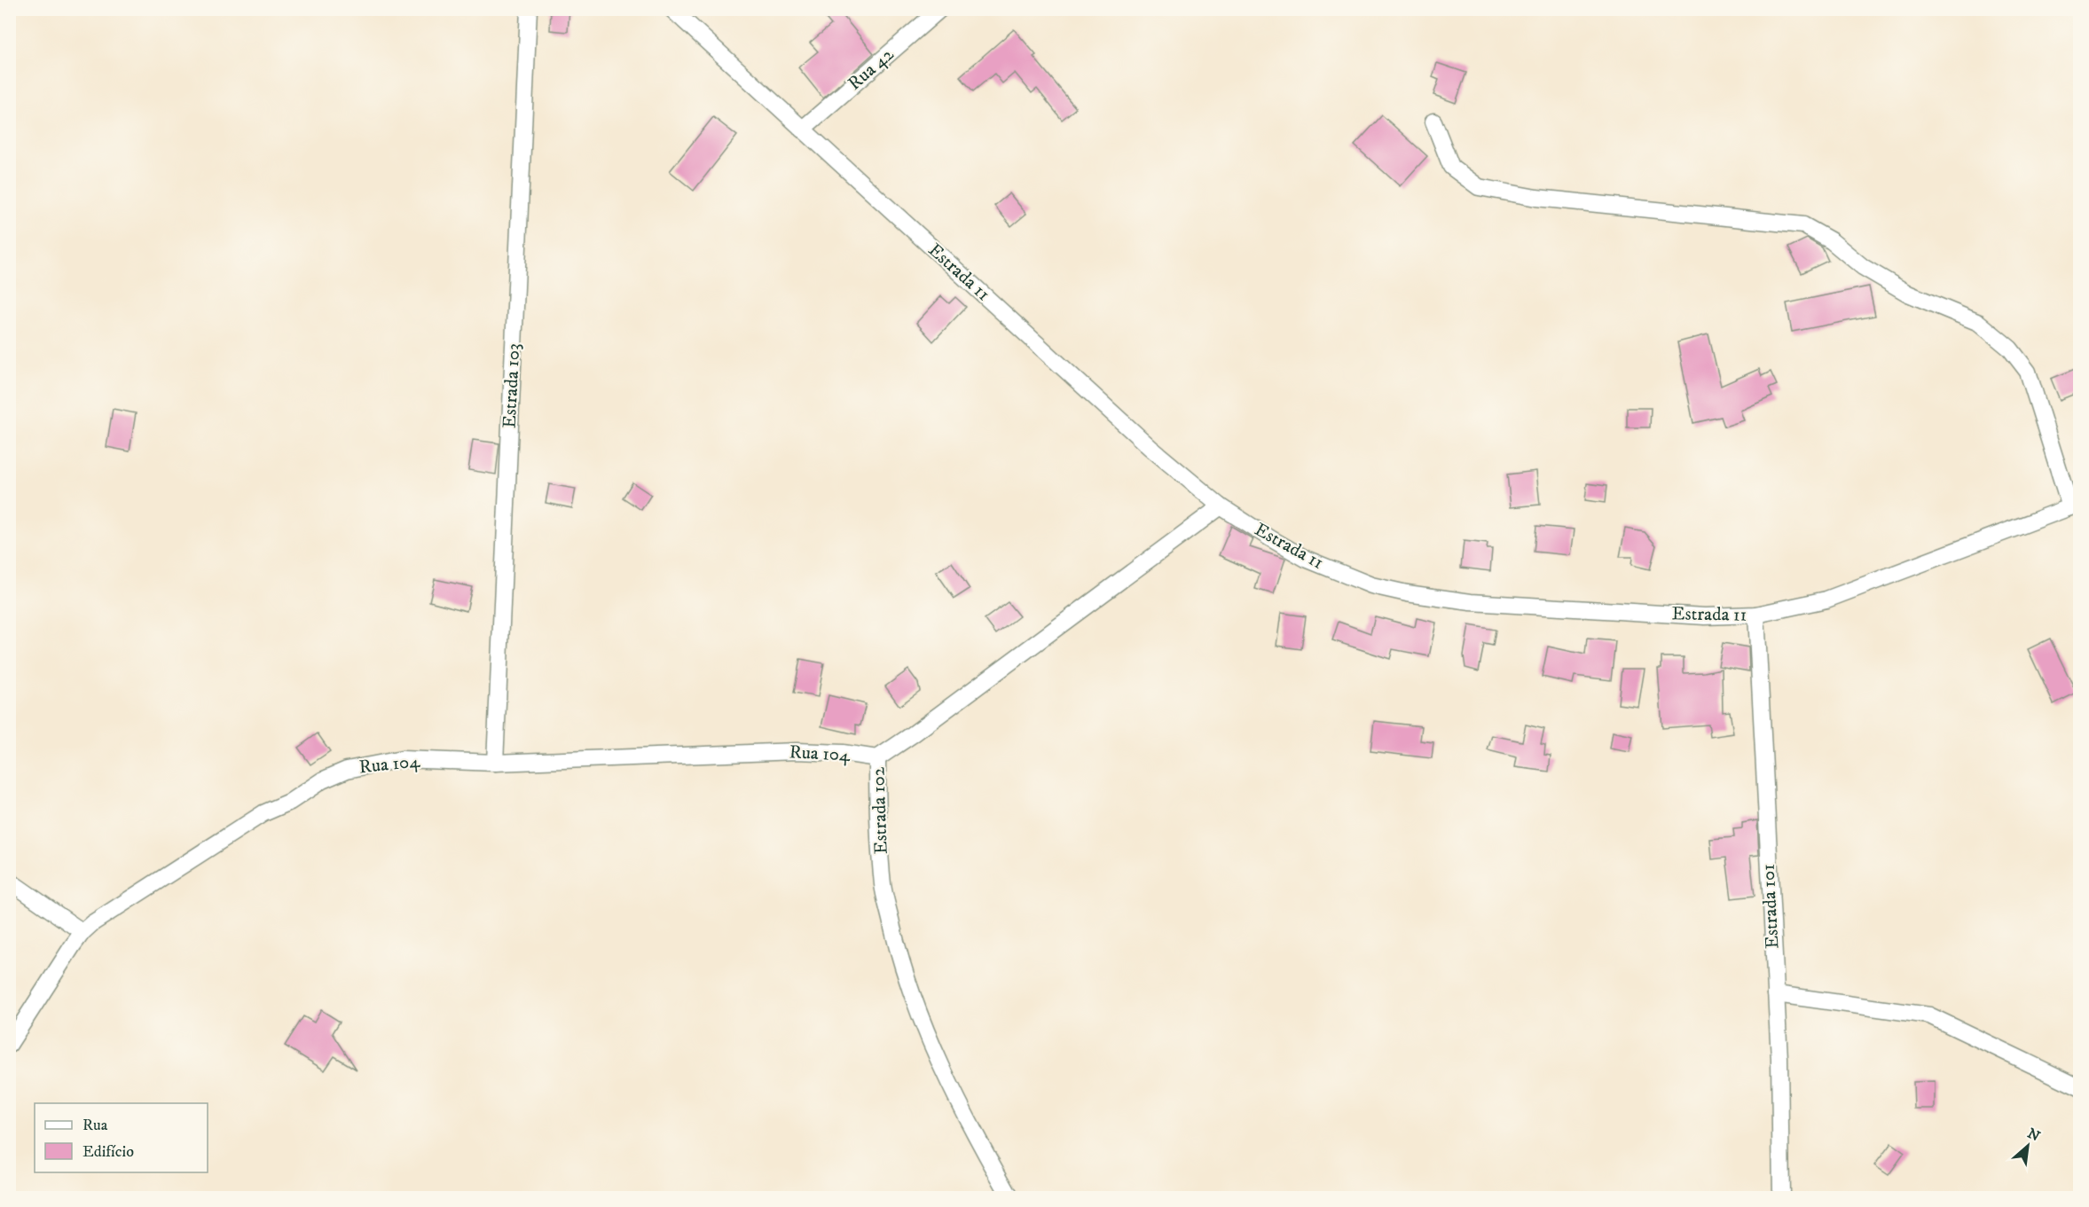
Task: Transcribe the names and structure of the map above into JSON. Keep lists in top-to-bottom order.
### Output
{
  "streets": {
    "street": [
      "Rua 42",
      "Estrada 11",
      "Estrada 103",
      "Rua 104",
      "Estrada 102",
      "Estrada 101"
    ]
  },
  "crossings": [
    ["Rua 42", "Estrada 11"],
    ["Estrada 11", "Estrada 102"],
    ["Estrada 11", "Estrada 101"],
    ["Estrada 103", "Rua 104"],
    ["Rua 104", "Estrada 102"]
  ],
  "legend": ["Rua", "Edifício"],
  "north": "top right"
}
